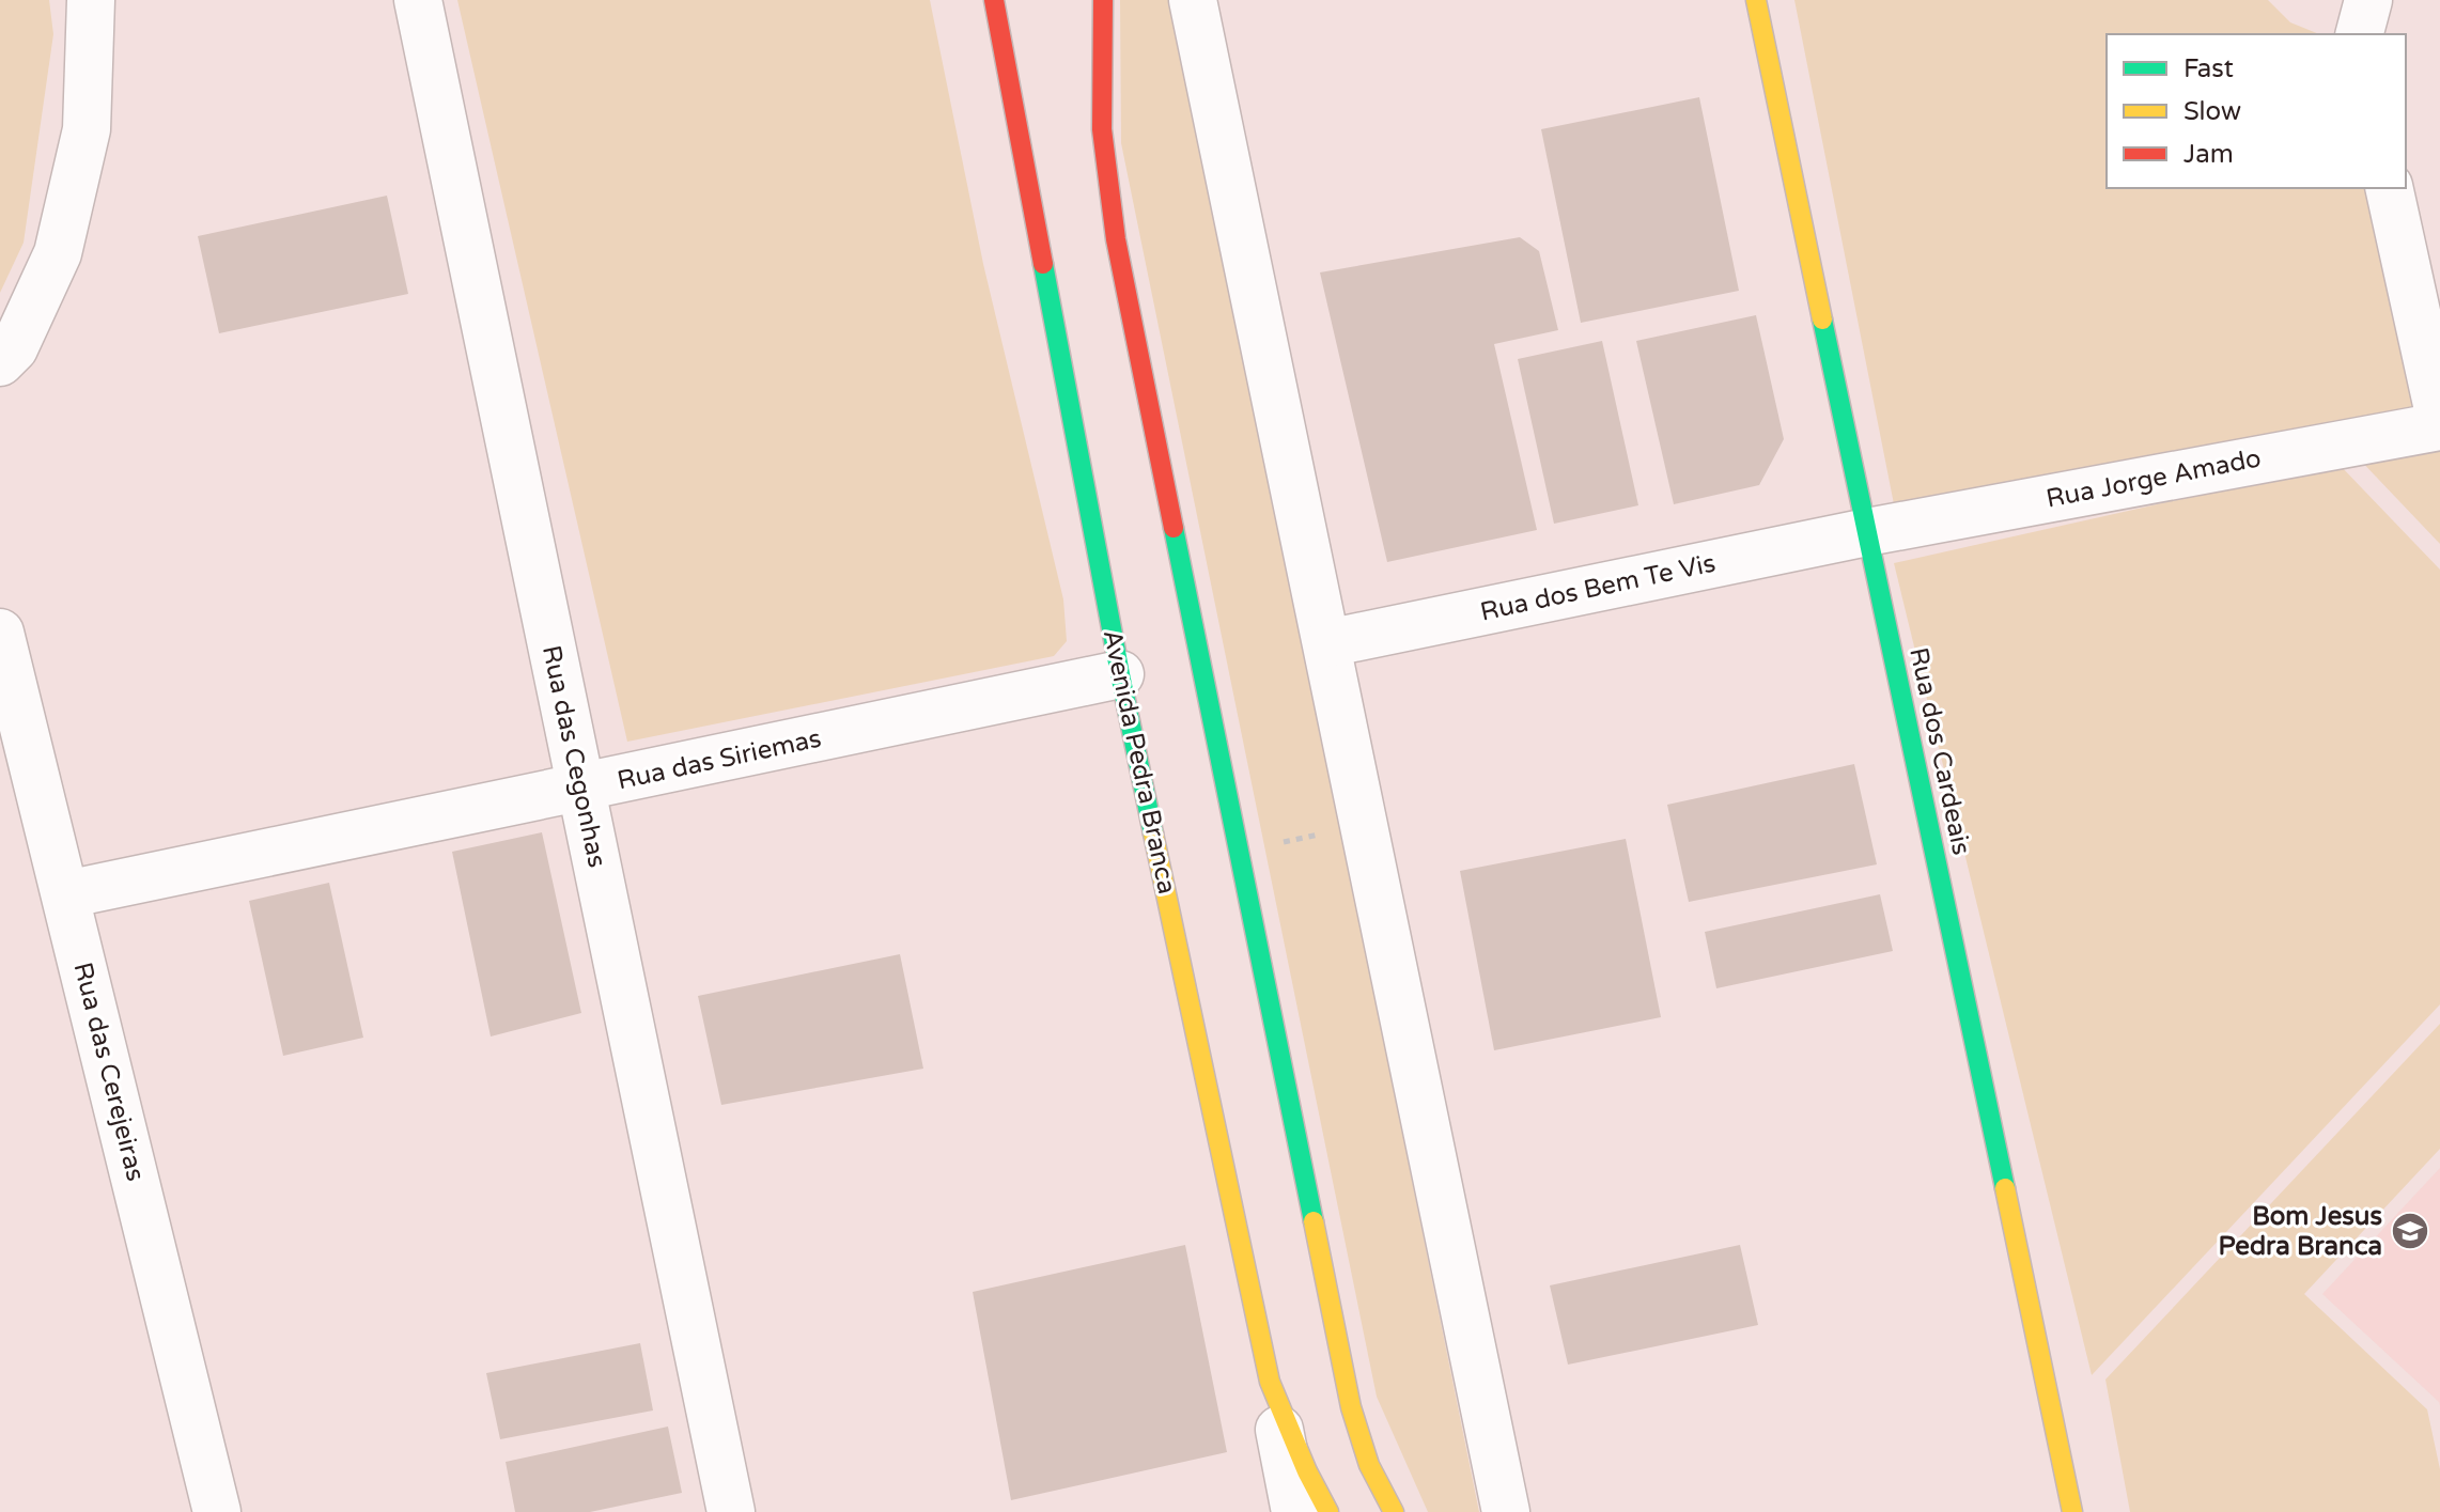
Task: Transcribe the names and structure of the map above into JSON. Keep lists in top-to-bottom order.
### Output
{
  "streets": {
    "main road": ["Rua dos Cardeais", "Avenida Pedra Branca"],
    "street": [
      "Rua Jorge Amado",
      "Rua dos Bem Te Vis",
      "Rua das Cegonhas",
      "Rua das Siriemas",
      "Rua das Cerejeiras"
    ]
  },
  "crossings": [
    ["Rua Jorge Amado", "Rua dos Bem Te Vis"],
    ["Rua Jorge Amado", "Rua dos Cardeais"],
    ["Rua dos Bem Te Vis", "Rua dos Cardeais"],
    ["Rua das Cegonhas", "Rua das Siriemas"],
    ["Rua das Siriemas", "Avenida Pedra Branca"],
    ["Rua das Siriemas", "Rua das Cerejeiras"]
  ],
  "places": {
    "school or university": ["Bom Jesus Pedra Branca"]
  },
  "legend": ["Fast", "Slow", "Jam"]
}
